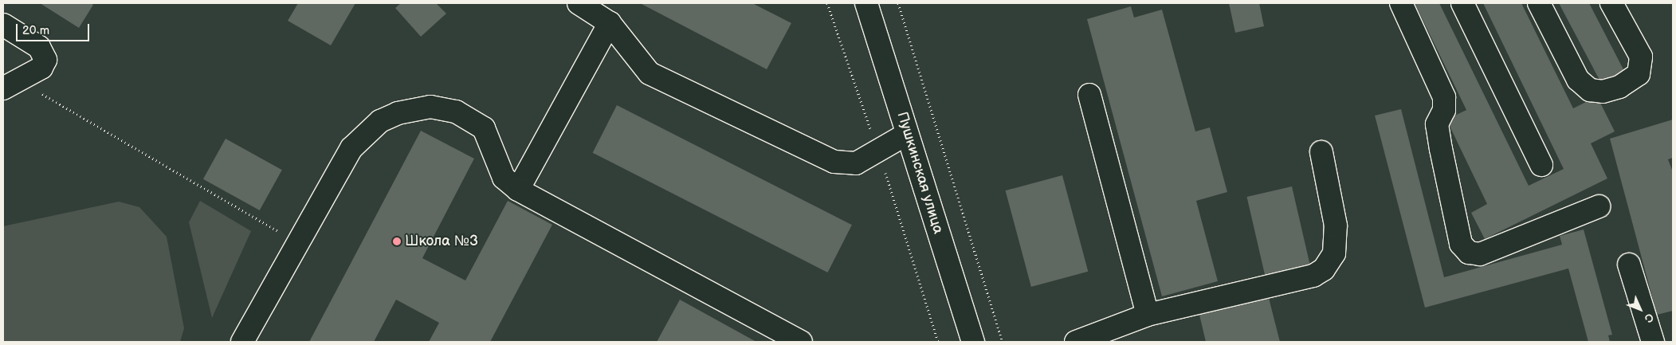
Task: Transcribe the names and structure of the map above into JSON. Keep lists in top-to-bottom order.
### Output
{
  "streets": {
    "main road": ["Пушкинская улица"]
  },
  "places": ["Школа №3"],
  "scale_bar": "20 m",
  "north": "bottom right"
}
